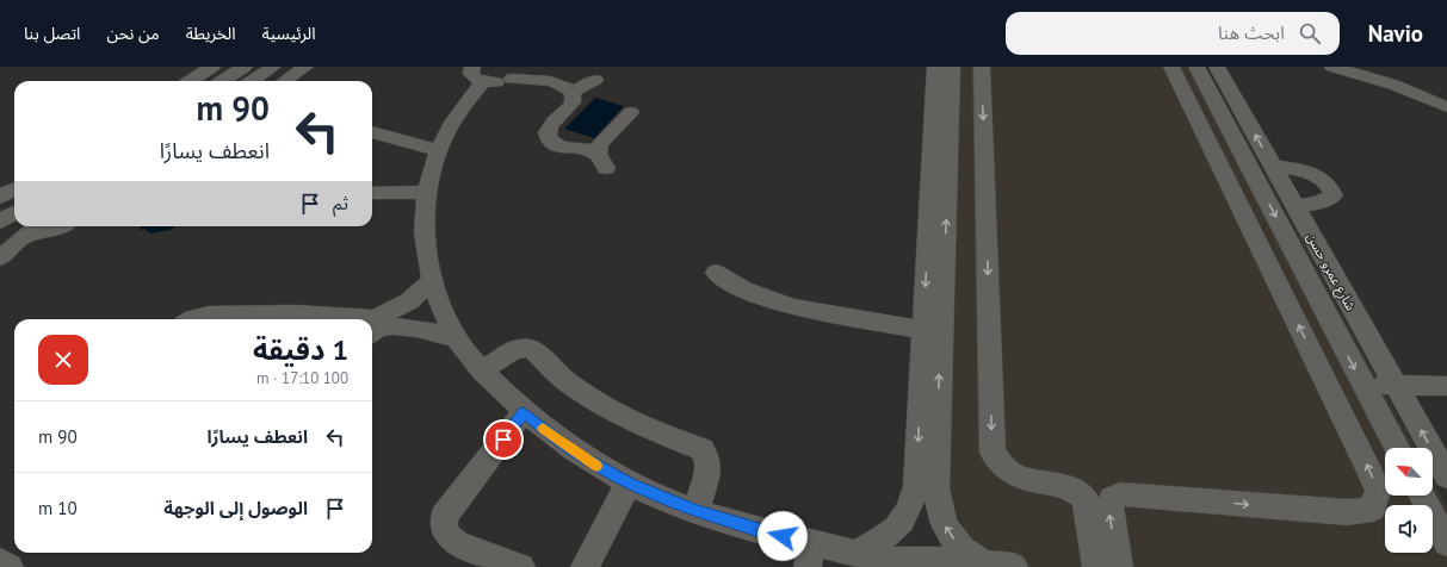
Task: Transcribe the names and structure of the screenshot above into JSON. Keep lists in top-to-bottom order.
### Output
{
  "streets": {
    "street": ["شارع عمرو حسن"]
  },
  "north": "top left",
  "page": {
    "header": "Navio",
    "search": "ابحث هنا",
    "nav": [
      "الرئيسية",
      "الخريطة",
      "من نحن",
      "اتصل بنا"
    ],
    "turn": ["90 m", "انعطف يسارًا"],
    "then": "ثم",
    "heading": ["1 دقيقة", "100 m · 17:10"],
    "list": [
      {
        "name": "انعطف يسارًا",
        "value": "90 m"
      },
      {
        "name": "الوصول إلى الوجهة",
        "value": "10 m"
      }
    ]
  }
}
